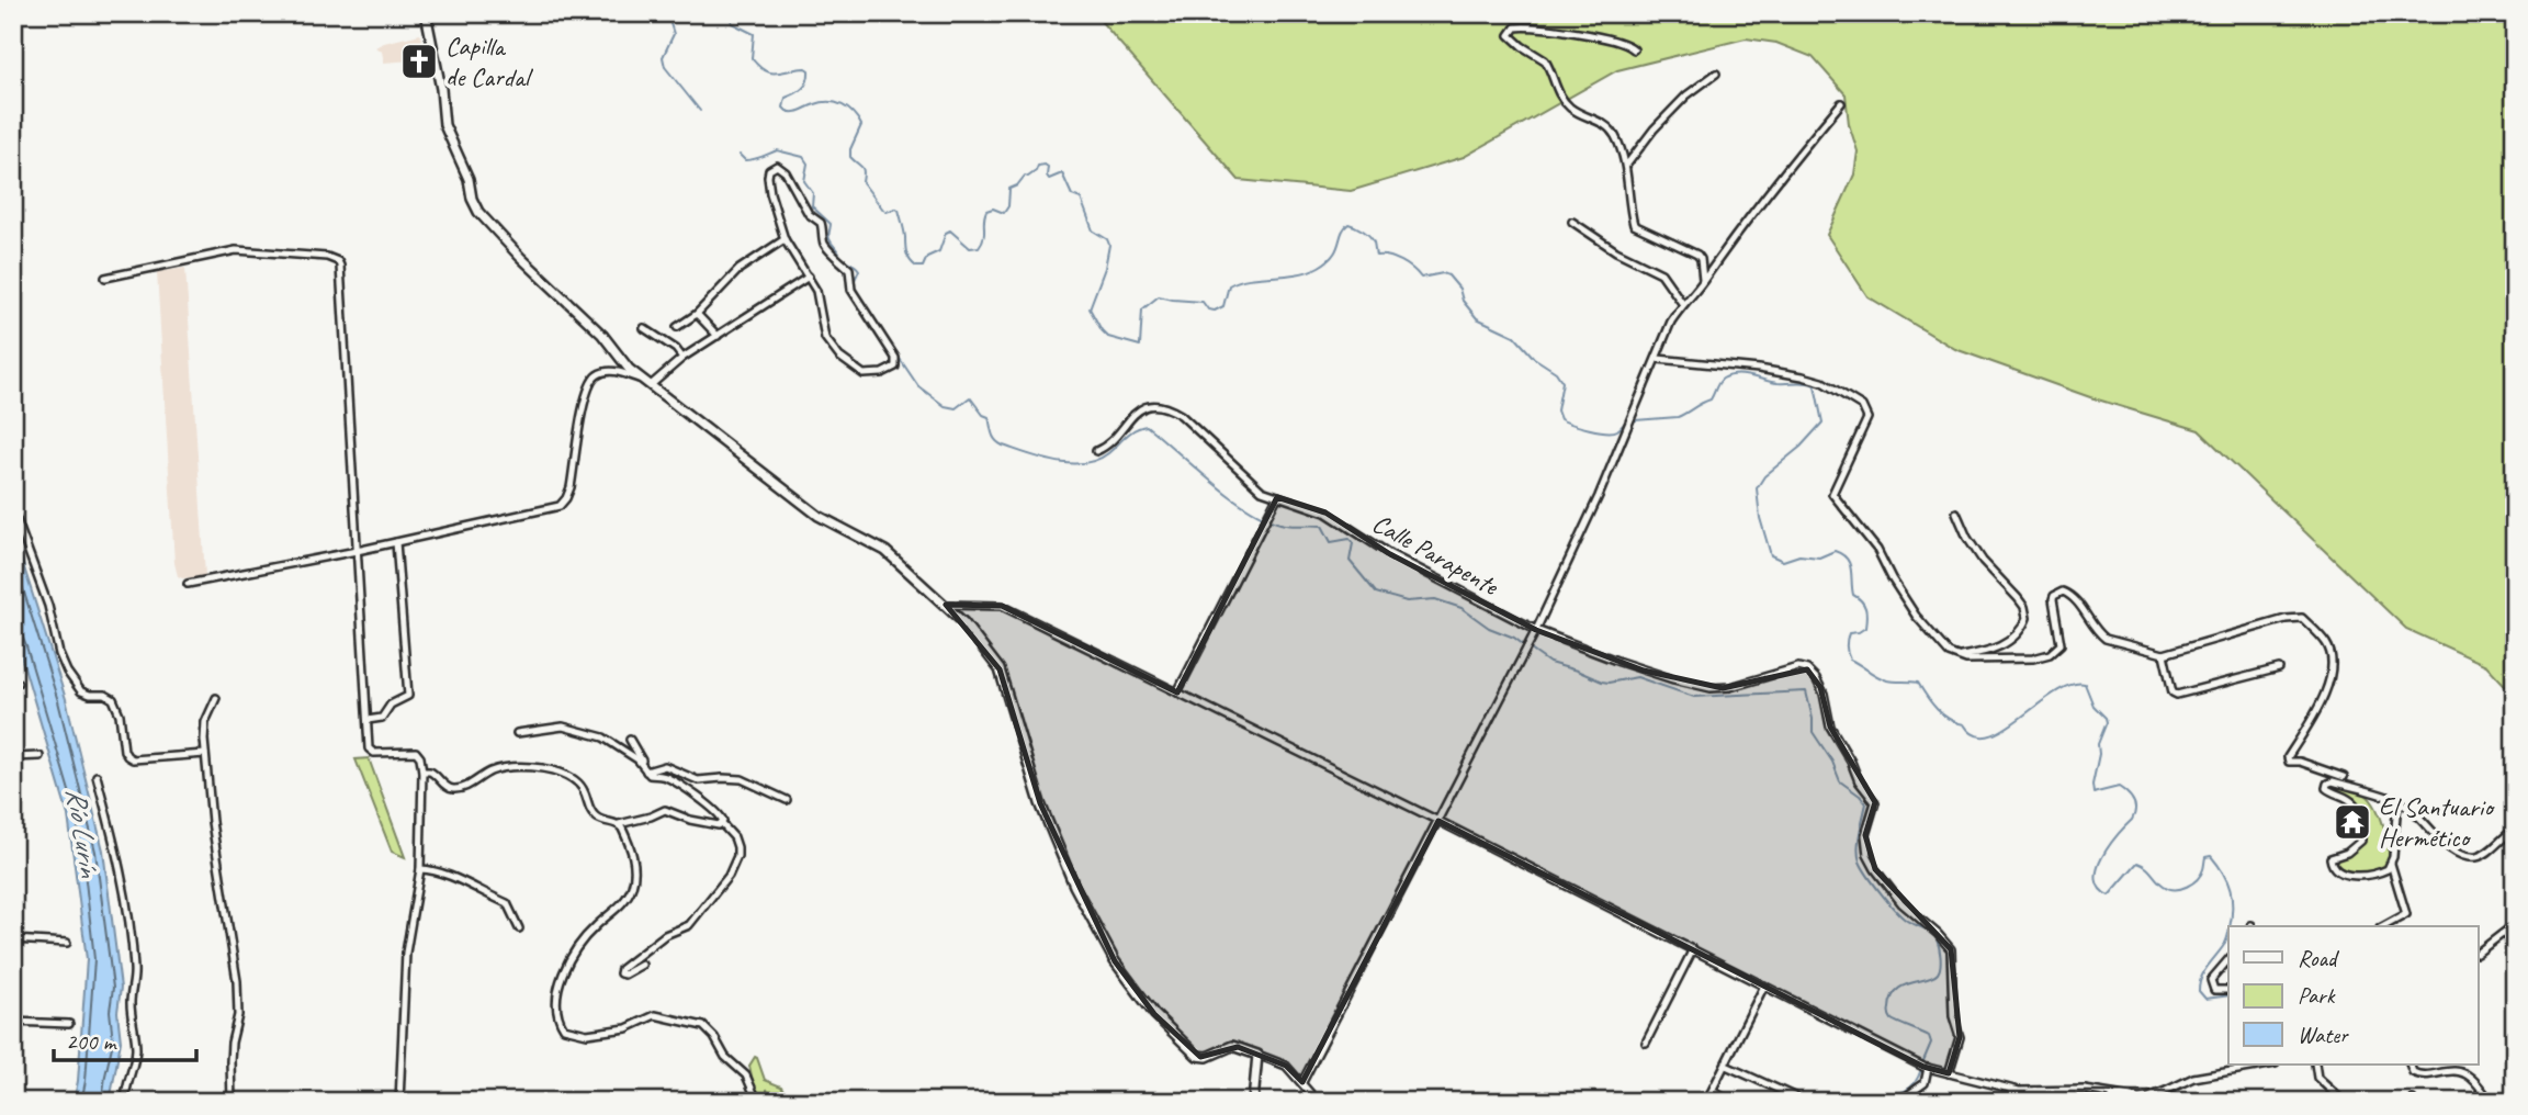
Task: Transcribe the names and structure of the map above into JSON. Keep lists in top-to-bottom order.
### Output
{
  "streets": {
    "street": ["Calle Parapente"]
  },
  "water": ["Río Lurín"],
  "places": {
    "church": ["Capilla de Cardal"],
    "temple": ["El Santuario Hermético"]
  },
  "legend": ["Road", "Park", "Water"],
  "scale_bar": "200 m"
}
